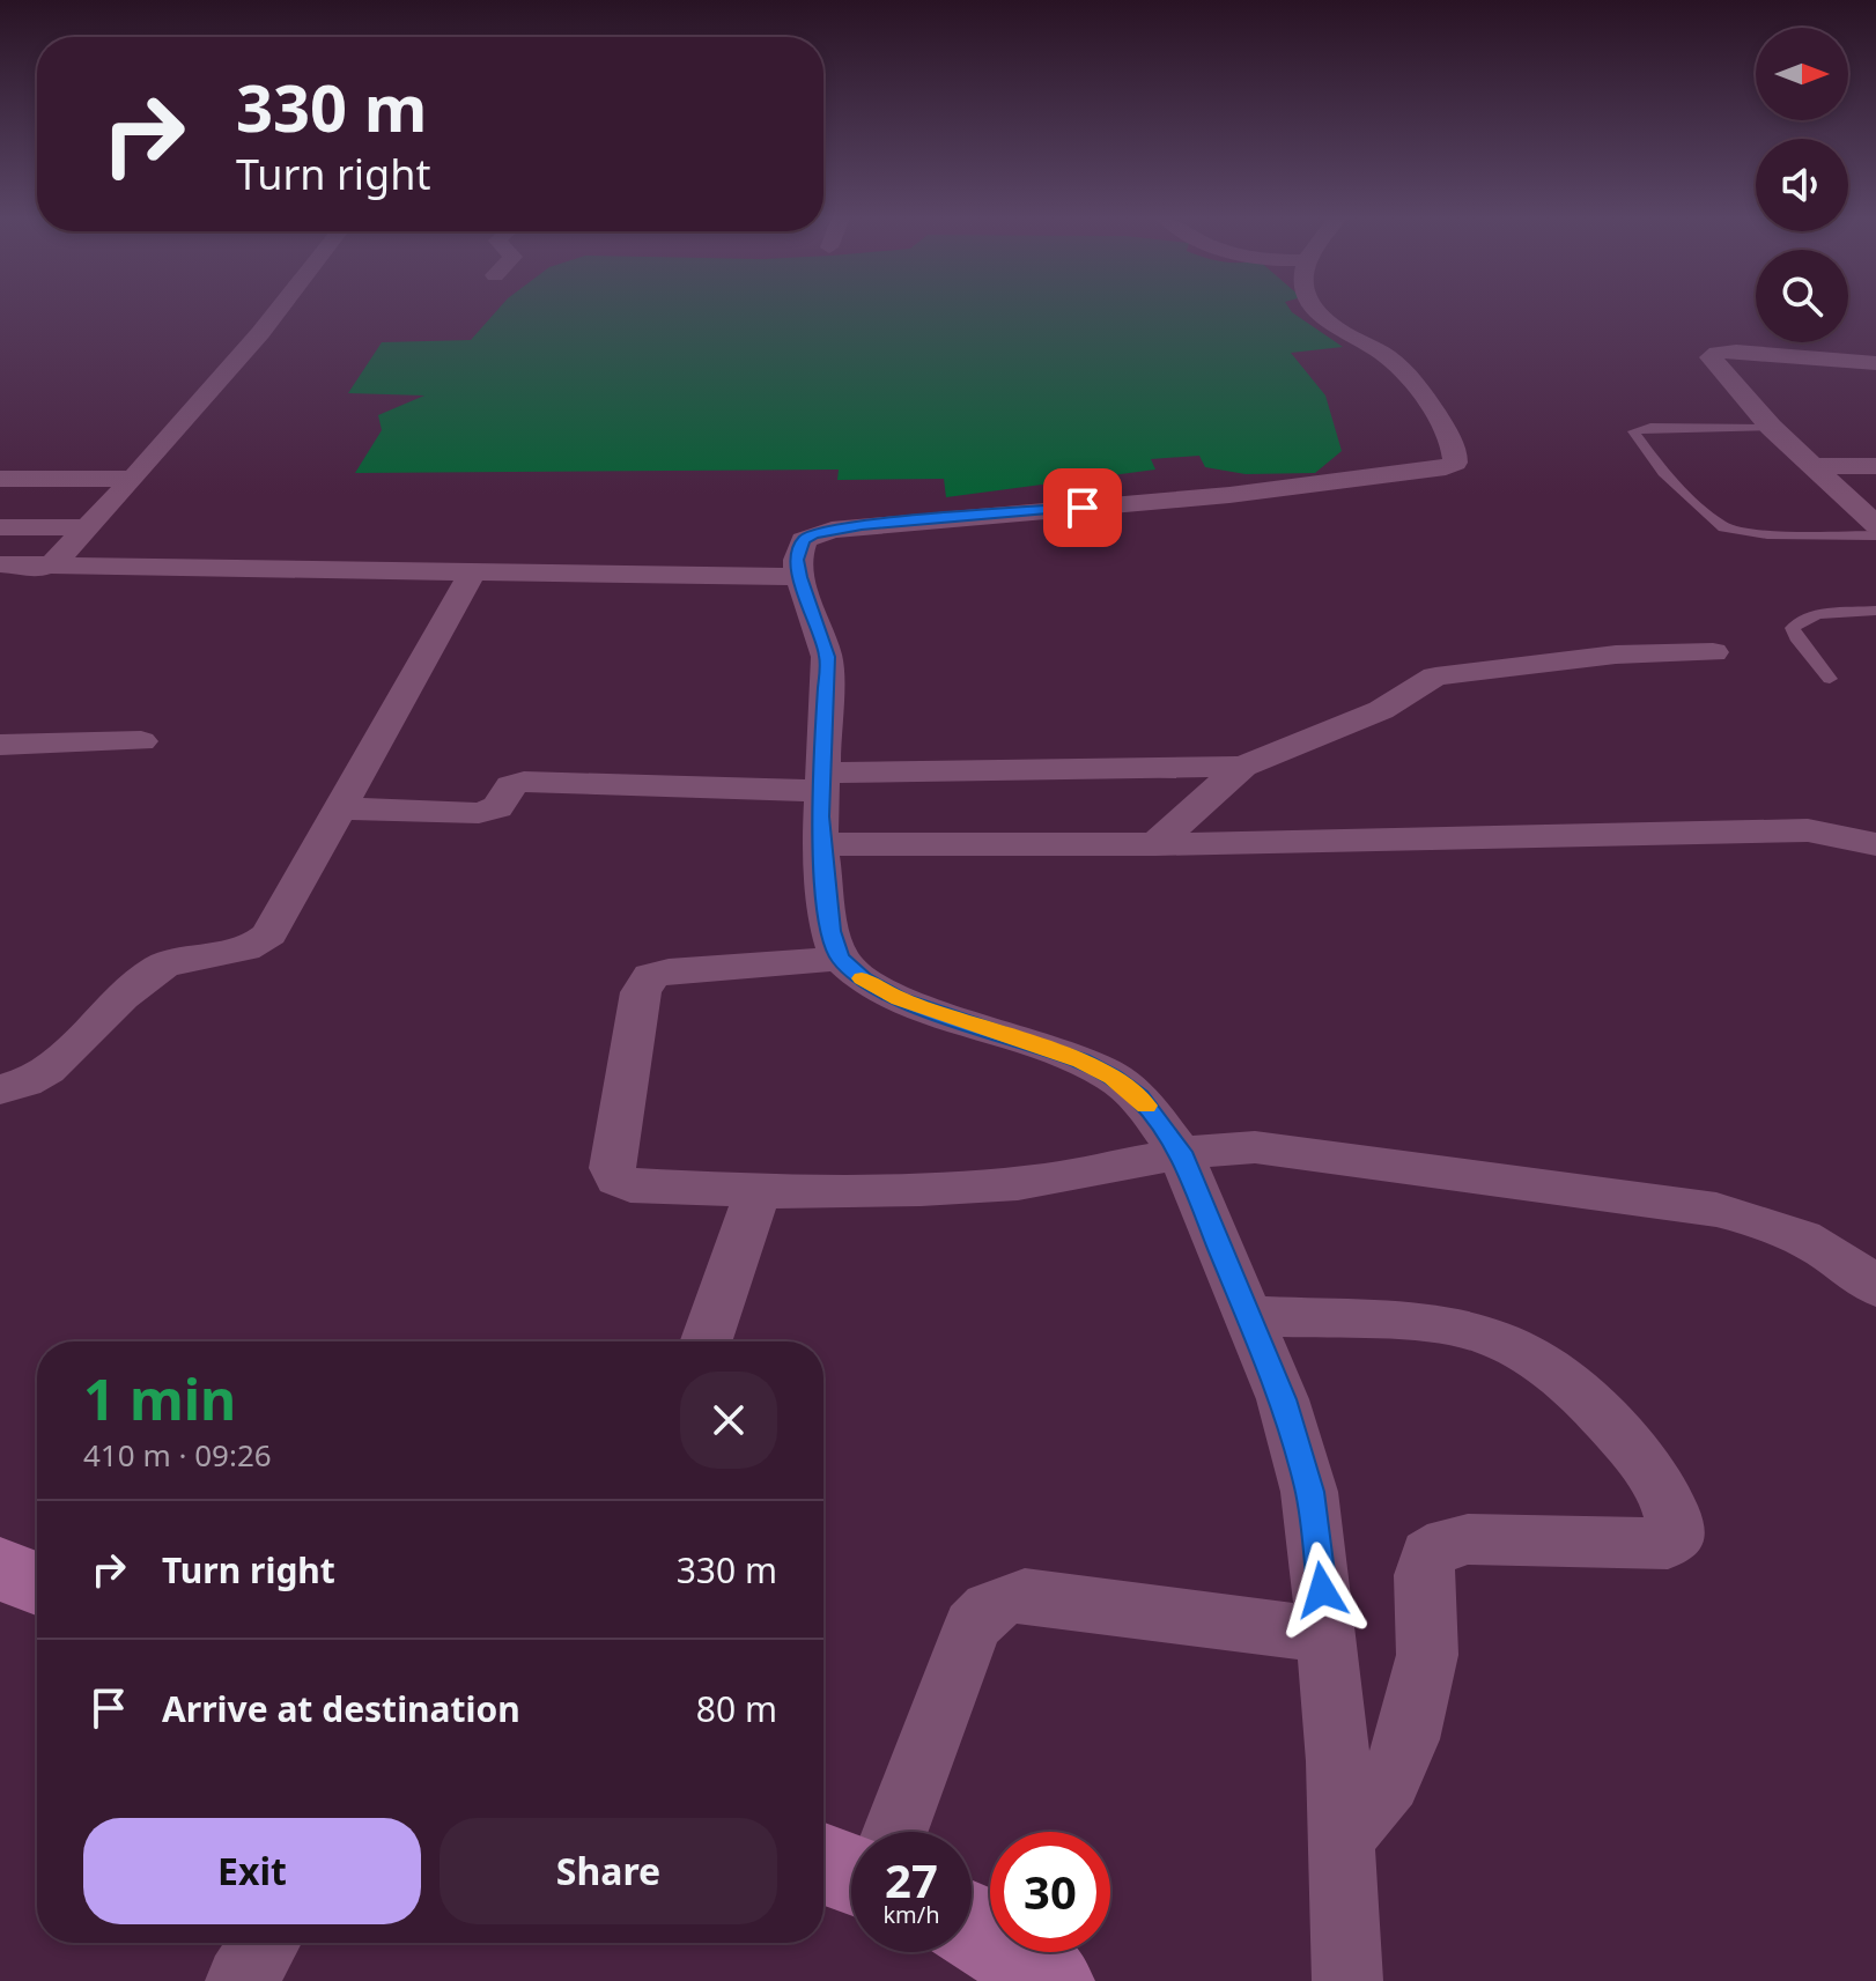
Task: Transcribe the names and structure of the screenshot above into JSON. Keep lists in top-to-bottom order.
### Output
{
  "north": "right",
  "page": {
    "turn": ["330 m", "Turn right"],
    "heading": ["1 min", "410 m · 09:26"],
    "list": [
      {
        "name": "Turn right",
        "value": "330 m"
      },
      {
        "name": "Arrive at destination",
        "value": "80 m"
      }
    ],
    "buttons": ["Exit", "Share"],
    "speed": "27 km/h",
    "limit": "30"
  }
}
